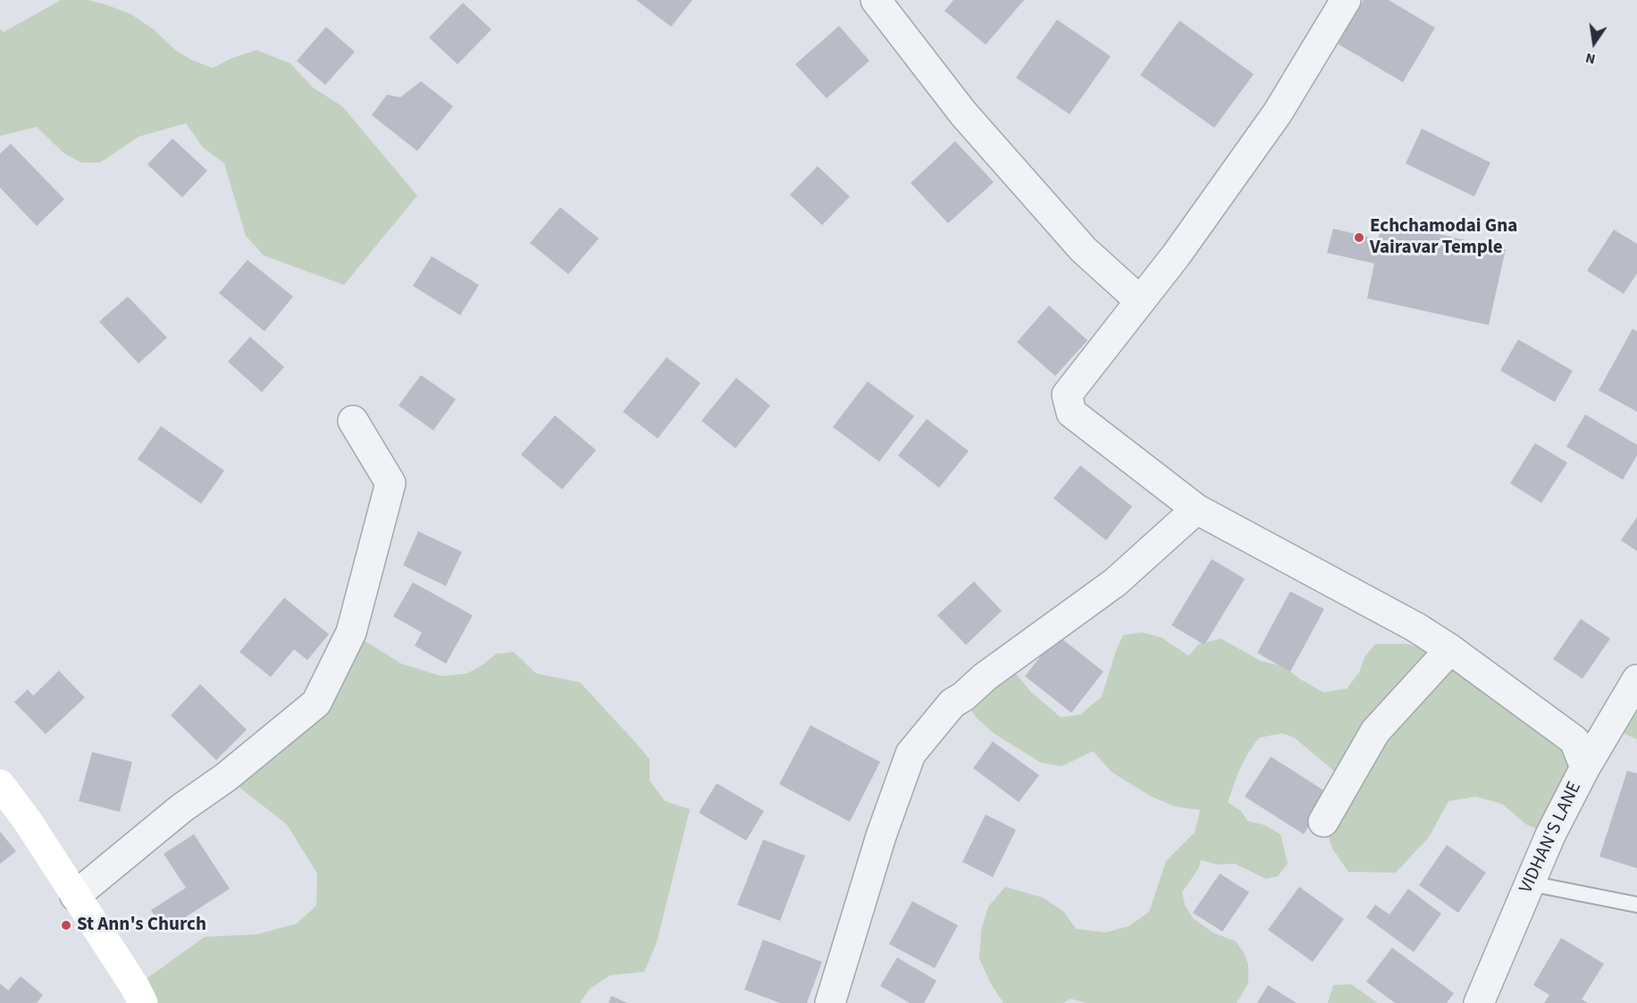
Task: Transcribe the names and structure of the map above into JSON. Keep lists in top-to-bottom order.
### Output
{
  "streets": {
    "street": ["VIDHAN'S LANE"]
  },
  "places": ["Echchamodai Gna Vairavar Temple", "St Ann's Church"],
  "north": "bottom"
}
